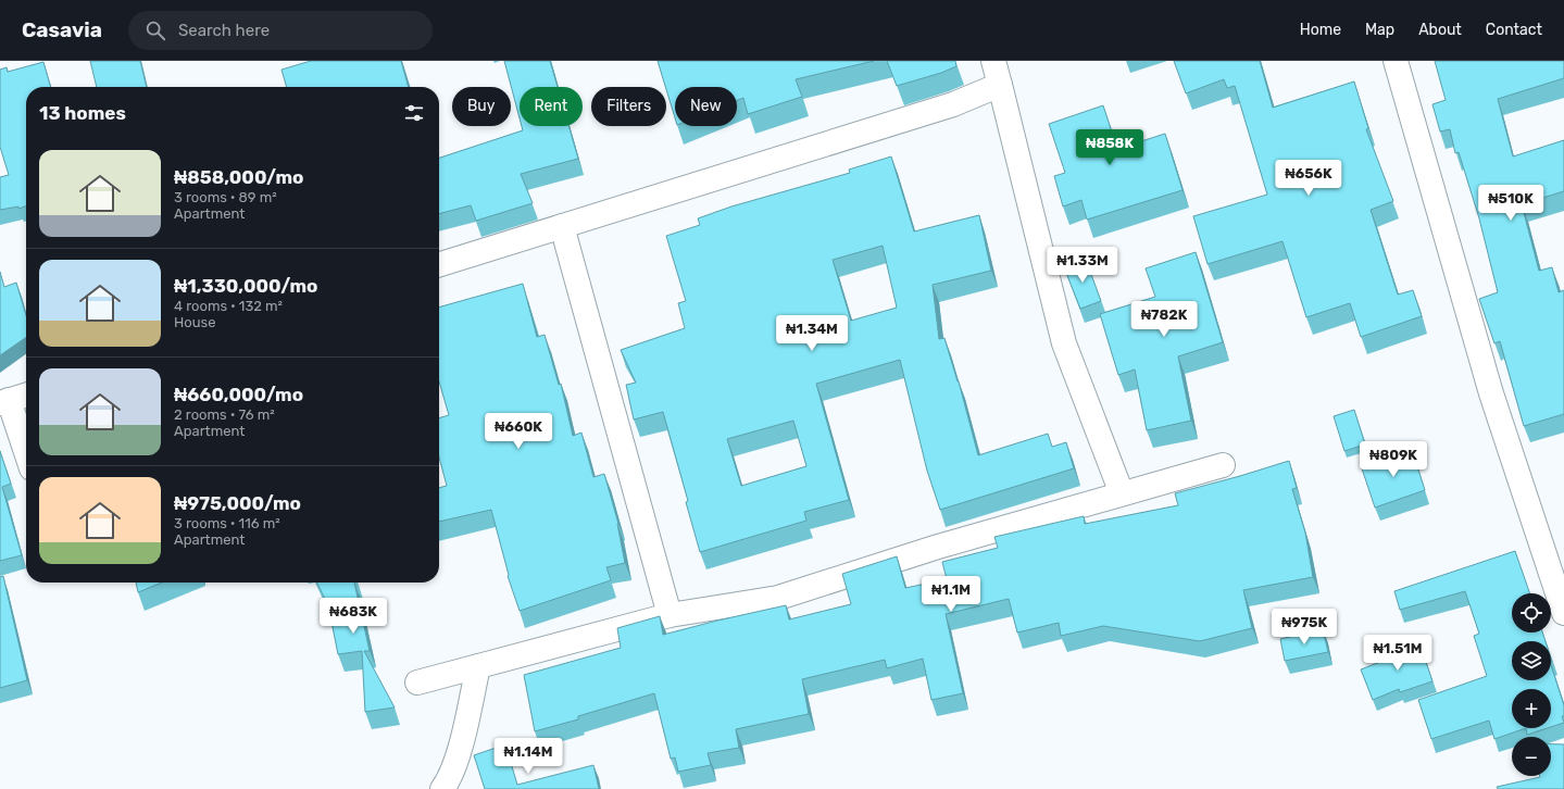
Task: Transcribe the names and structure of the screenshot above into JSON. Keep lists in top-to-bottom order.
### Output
{
  "page": {
    "header": "Casavia",
    "search": "Search here",
    "nav": [
      "Home",
      "Map",
      "About",
      "Contact"
    ],
    "chip": [
      "Buy",
      "Rent",
      "Filters",
      "New"
    ],
    "heading": "13 homes",
    "price": [
      "₦858K",
      "₦656K",
      "₦510K",
      "₦1.33M",
      "₦782K",
      "₦1.34M",
      "₦660K",
      "₦809K",
      "₦1.1M",
      "₦683K",
      "₦975K",
      "₦1.51M",
      "₦1.14M"
    ],
    "list": [
      {
        "name": "₦858,000/mo",
        "note": "3 rooms · 89 m² · Apartment"
      },
      {
        "name": "₦1,330,000/mo",
        "note": "4 rooms · 132 m² · House"
      },
      {
        "name": "₦660,000/mo",
        "note": "2 rooms · 76 m² · Apartment"
      },
      {
        "name": "₦975,000/mo",
        "note": "3 rooms · 116 m² · Apartment"
      }
    ],
    "map_buttons": ["+", "−"]
  }
}
